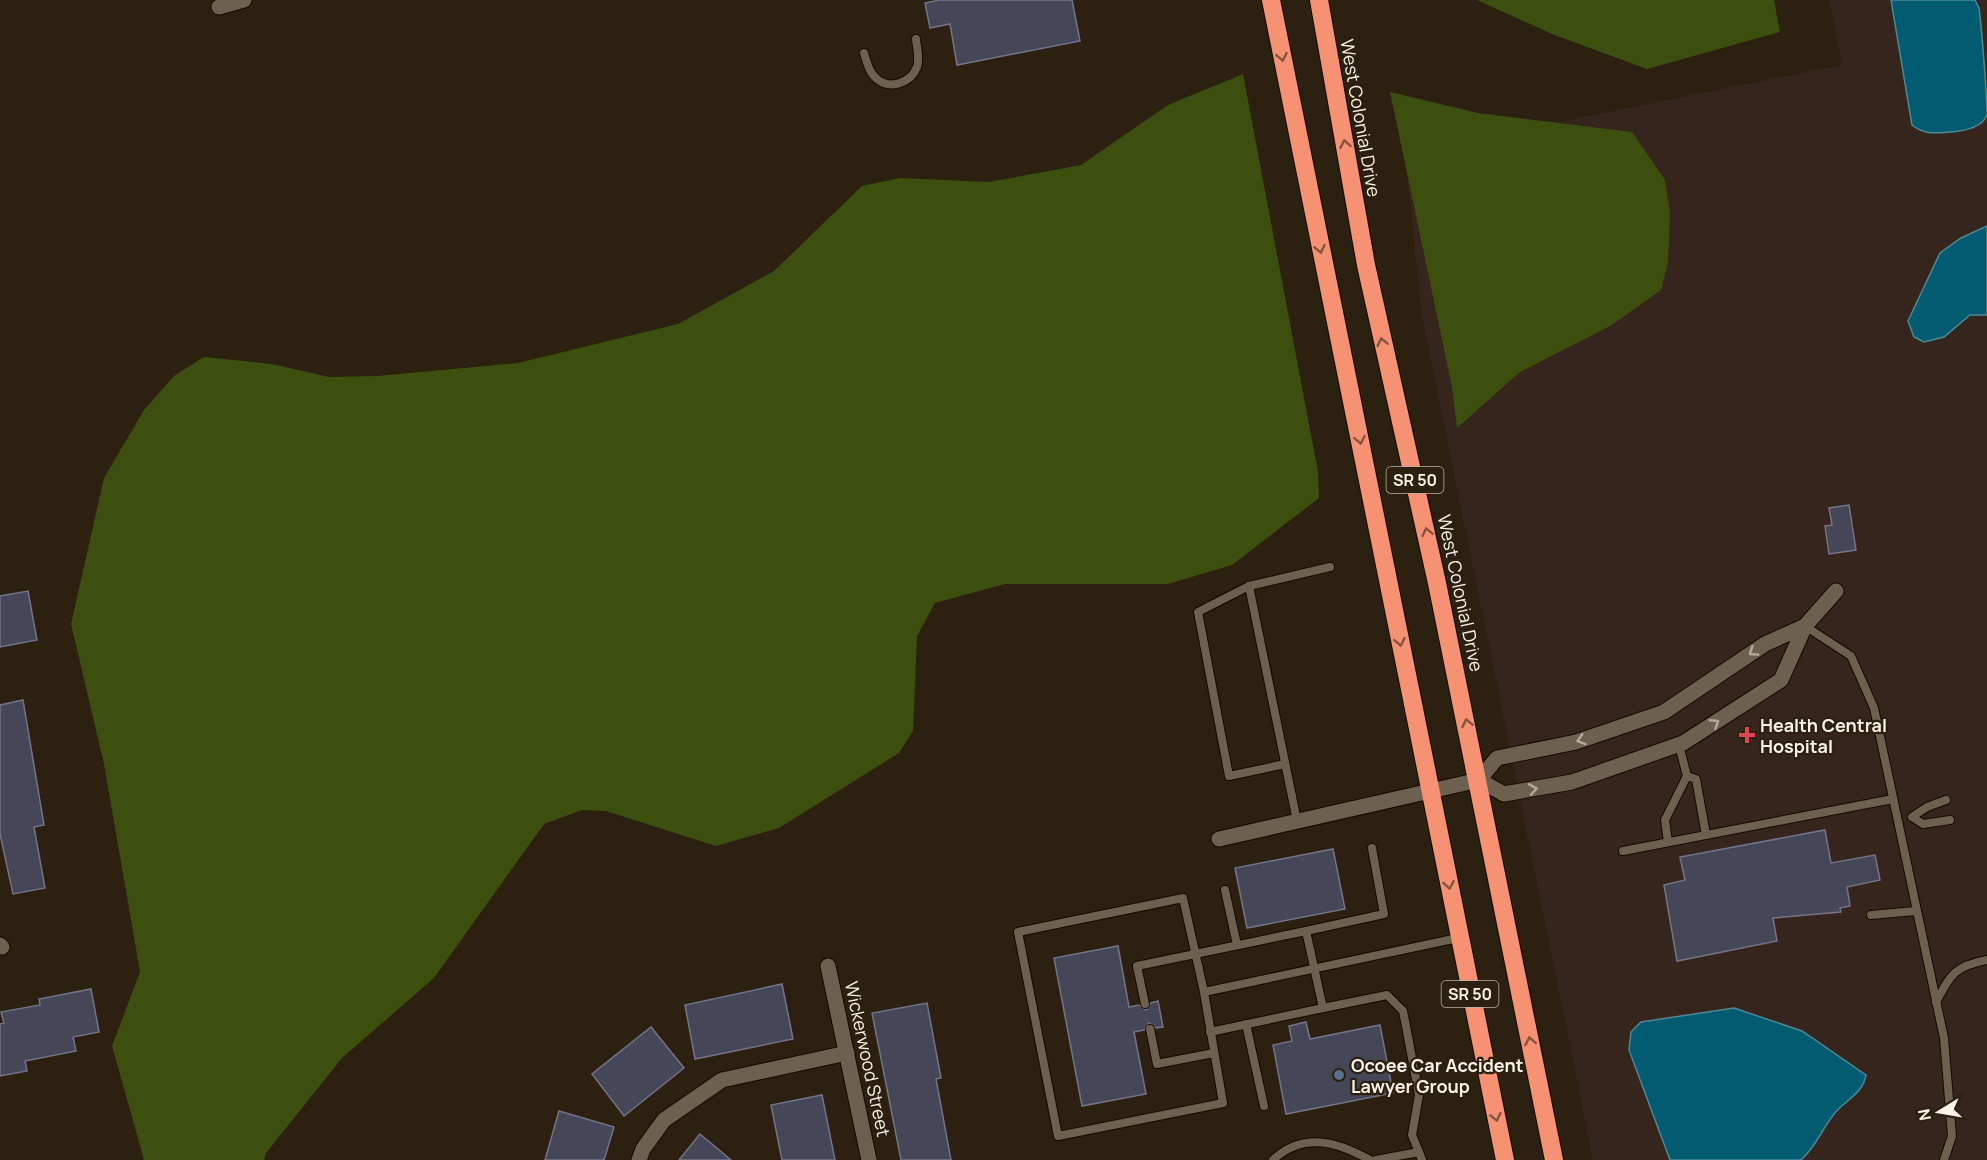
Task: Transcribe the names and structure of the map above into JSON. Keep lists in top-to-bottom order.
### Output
{
  "streets": {
    "highway": ["West Colonial Drive", "SR 50"],
    "street": ["Wickerwood Street"]
  },
  "places": {
    "health": ["Health Central Hospital"],
    "other": ["Ocoee Car Accident Lawyer Group"]
  },
  "north": "left"
}
